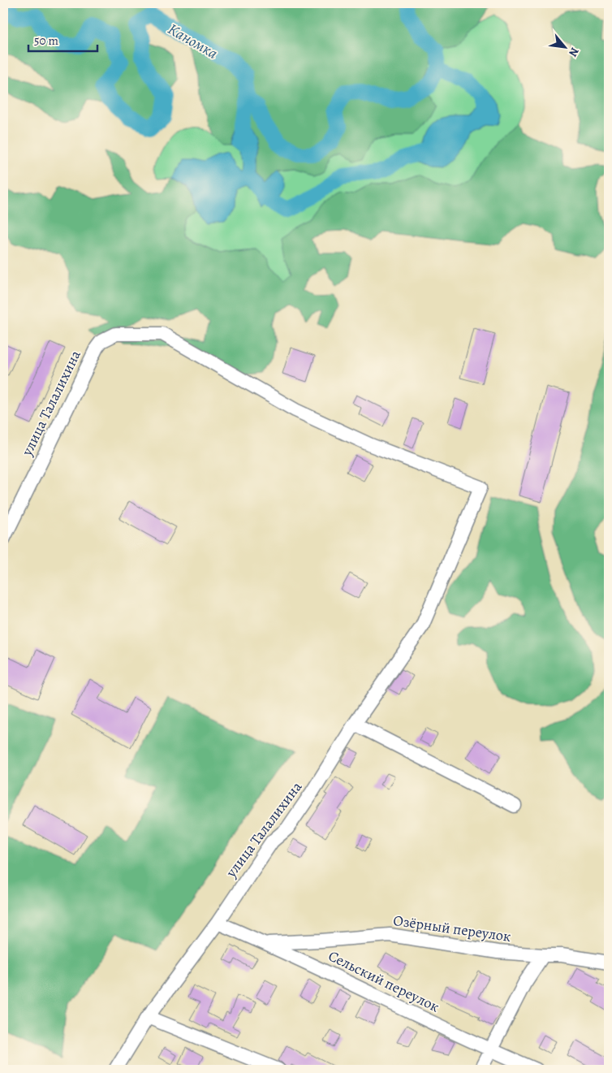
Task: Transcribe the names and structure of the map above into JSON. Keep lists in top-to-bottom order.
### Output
{
  "streets": {
    "street": ["улица Талалихина", "Озёрный переулок", "Сельский переулок"]
  },
  "crossings": [
    ["улица Талалихина", "Сельский переулок"],
    ["Озёрный переулок", "Сельский переулок"]
  ],
  "water": ["Каномка"],
  "scale_bar": "50 m",
  "north": "bottom right"
}
